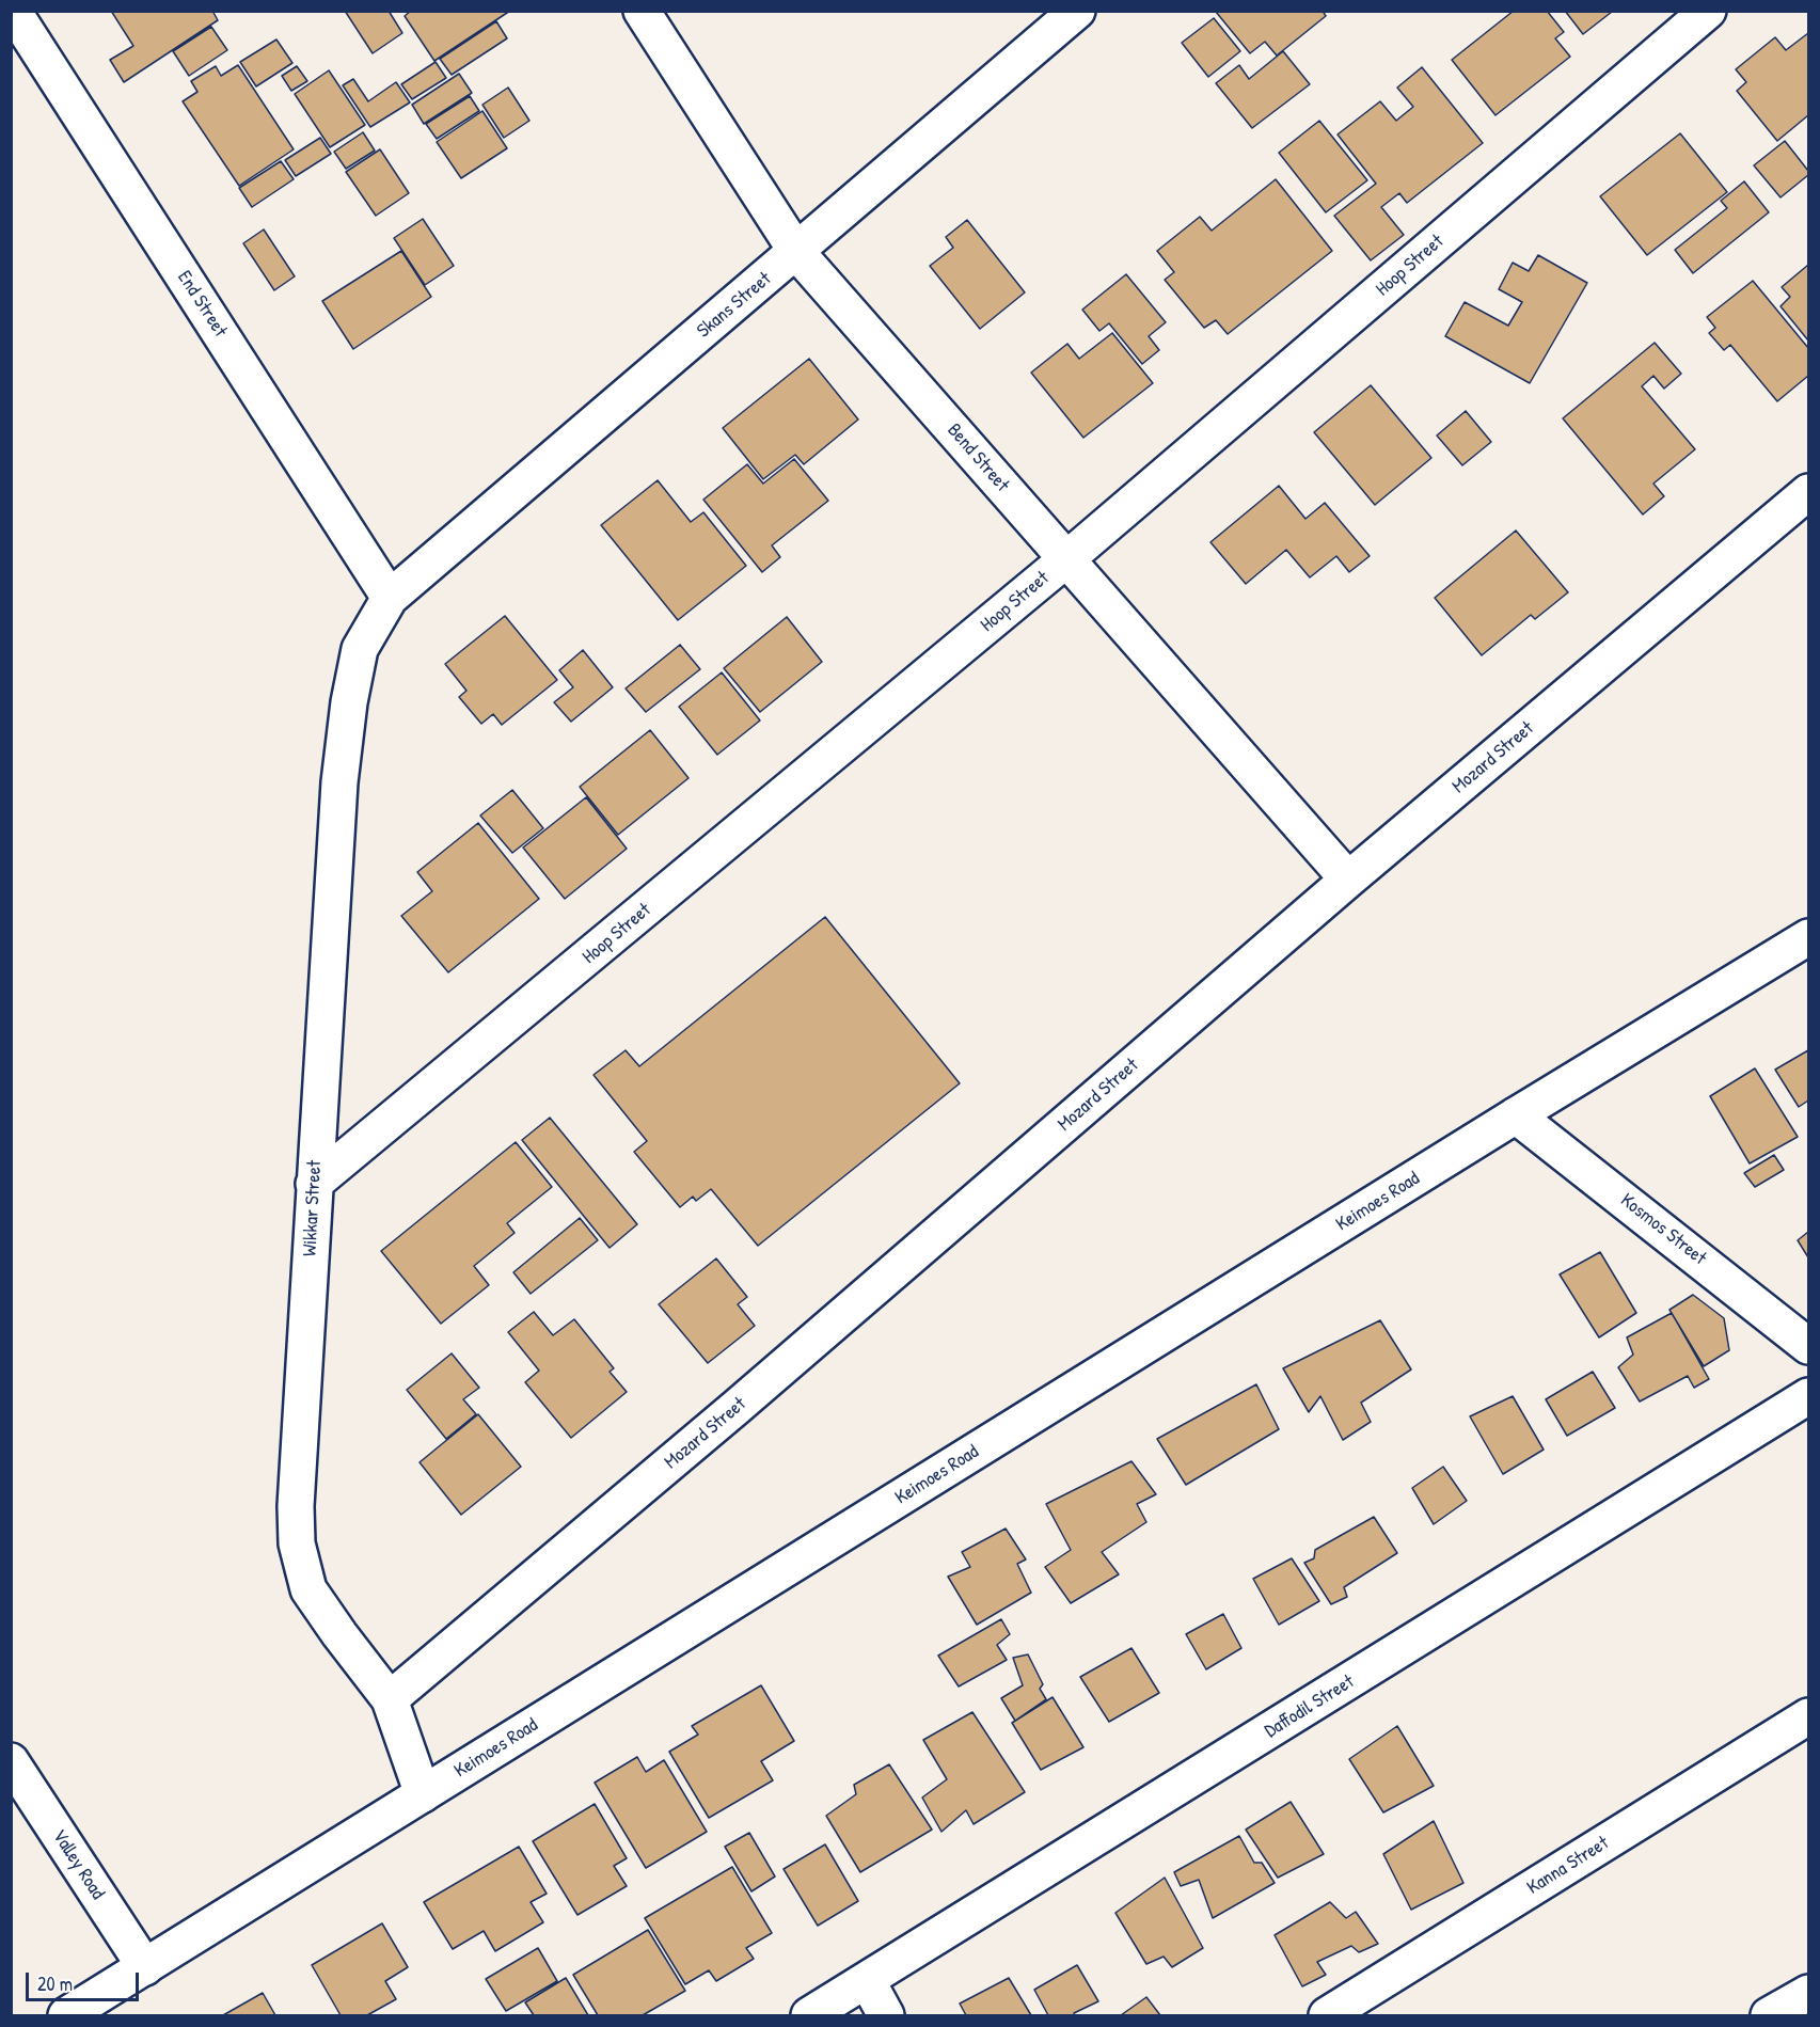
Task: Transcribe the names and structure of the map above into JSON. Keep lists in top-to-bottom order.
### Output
{
  "streets": {
    "street": [
      "Hoop Street",
      "End Street",
      "Skans Street",
      "Bend Street",
      "Mozard Street",
      "Keimoes Road",
      "Wikkar Street",
      "Kosmos Street",
      "Daffodil Street",
      "Valley Road",
      "Kanna Street"
    ]
  },
  "crossings": [
    ["Hoop Street", "Bend Street"],
    ["Hoop Street", "Wikkar Street"],
    ["End Street", "Skans Street"],
    ["End Street", "Wikkar Street"],
    ["Skans Street", "Bend Street"],
    ["Skans Street", "Wikkar Street"],
    ["Bend Street", "Mozard Street"],
    ["Mozard Street", "Wikkar Street"],
    ["Keimoes Road", "Wikkar Street"],
    ["Keimoes Road", "Kosmos Street"],
    ["Keimoes Road", "Valley Road"]
  ],
  "scale_bar": "20 m"
}
